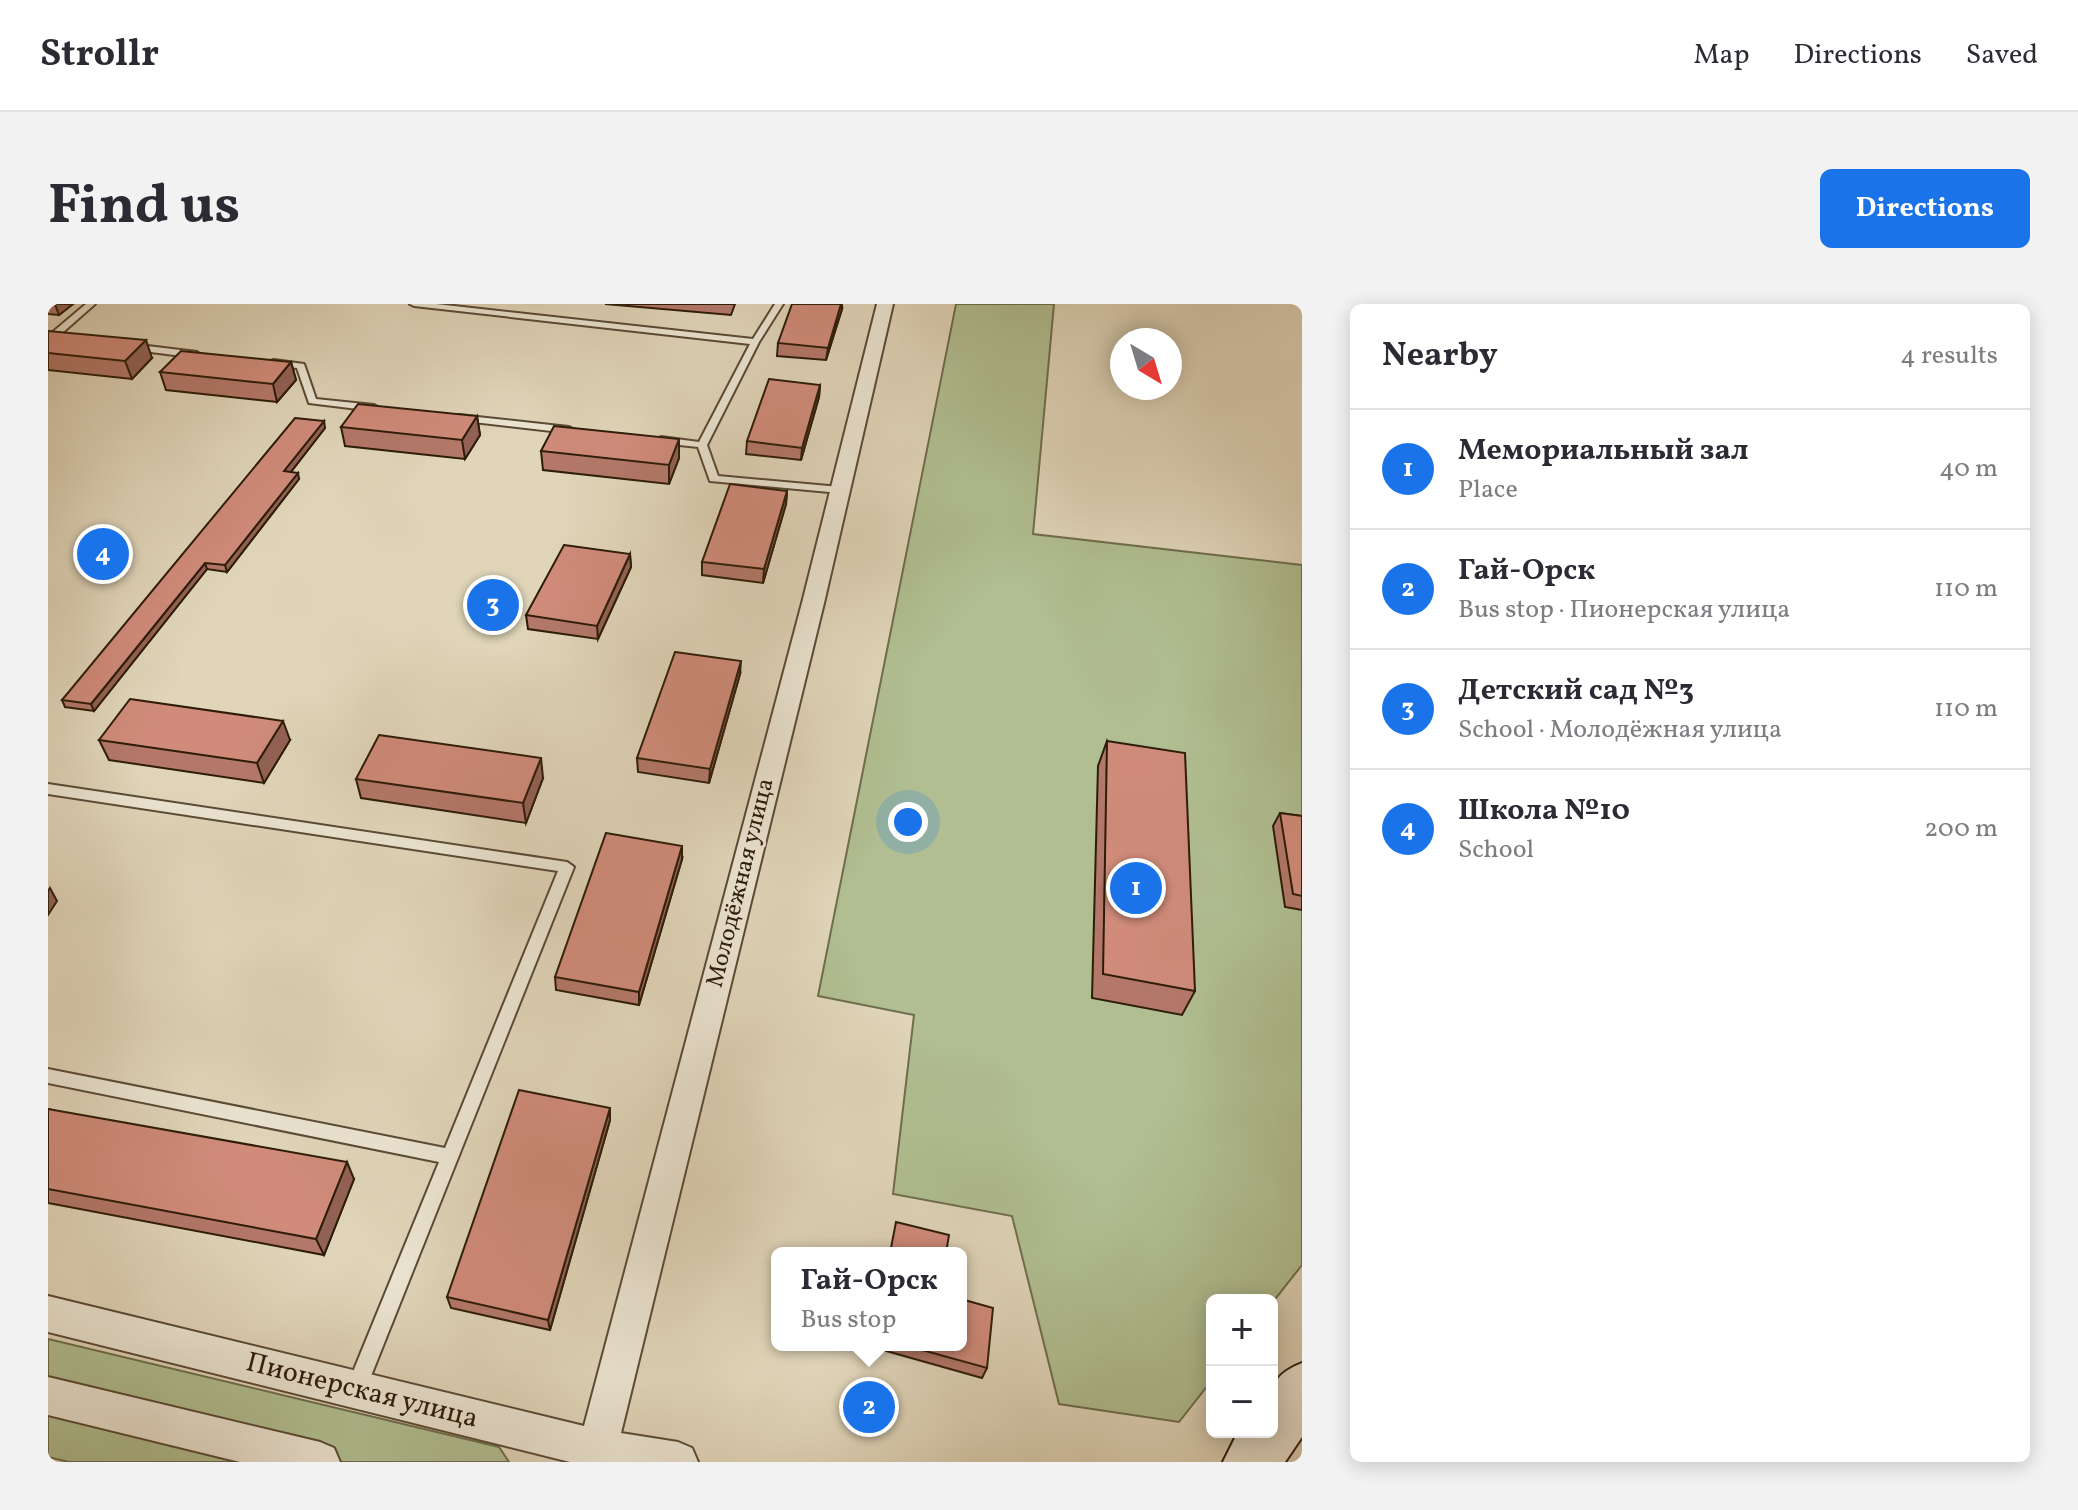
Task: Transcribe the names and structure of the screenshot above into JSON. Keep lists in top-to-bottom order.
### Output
{
  "streets": {
    "street": ["Молодёжная улица", "Пионерская улица"]
  },
  "crossings": [
    ["Молодёжная улица", "Пионерская улица"]
  ],
  "north": "bottom right",
  "page": {
    "header": "Strollr",
    "nav": ["Map", "Directions", "Saved"],
    "title": "Find us",
    "buttons": "Directions",
    "heading": ["Nearby", "4 results"],
    "list": [
      {
        "mark": "1",
        "name": "Мемориальный зал",
        "note": "Place",
        "value": "40 m"
      },
      {
        "mark": "2",
        "name": "Гай-Орск",
        "note": "Bus stop · Пионерская улица",
        "value": "110 m"
      },
      {
        "mark": "3",
        "name": "Детский сад №3",
        "note": "School · Молодёжная улица",
        "value": "110 m"
      },
      {
        "mark": "4",
        "name": "Школа №10",
        "note": "School",
        "value": "200 m"
      }
    ],
    "pins": [
      "4",
      "3",
      "1",
      "2"
    ],
    "popup": ["Гай-Орск", "Bus stop"],
    "map_buttons": ["+", "−"]
  }
}
